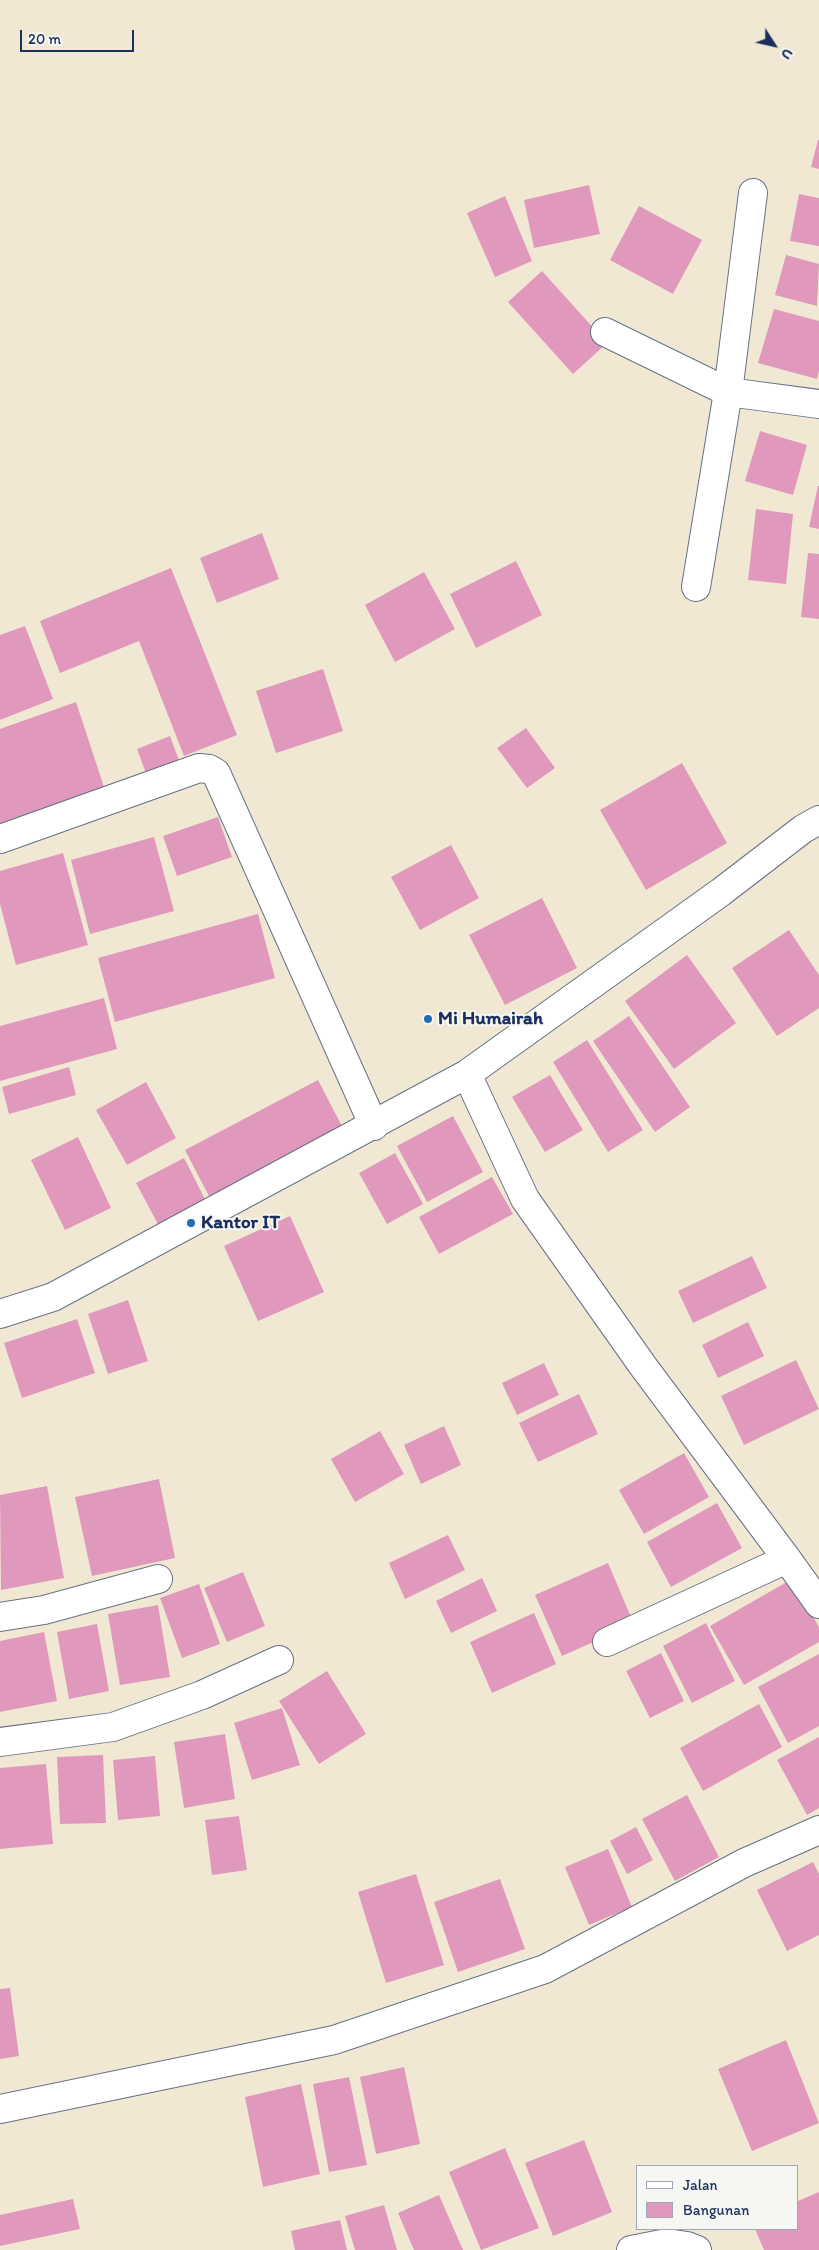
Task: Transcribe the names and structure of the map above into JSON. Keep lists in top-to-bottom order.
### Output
{
  "places": ["Mi Humairah", "Kantor IT"],
  "legend": ["Jalan", "Bangunan"],
  "scale_bar": "20 m",
  "north": "bottom right"
}
